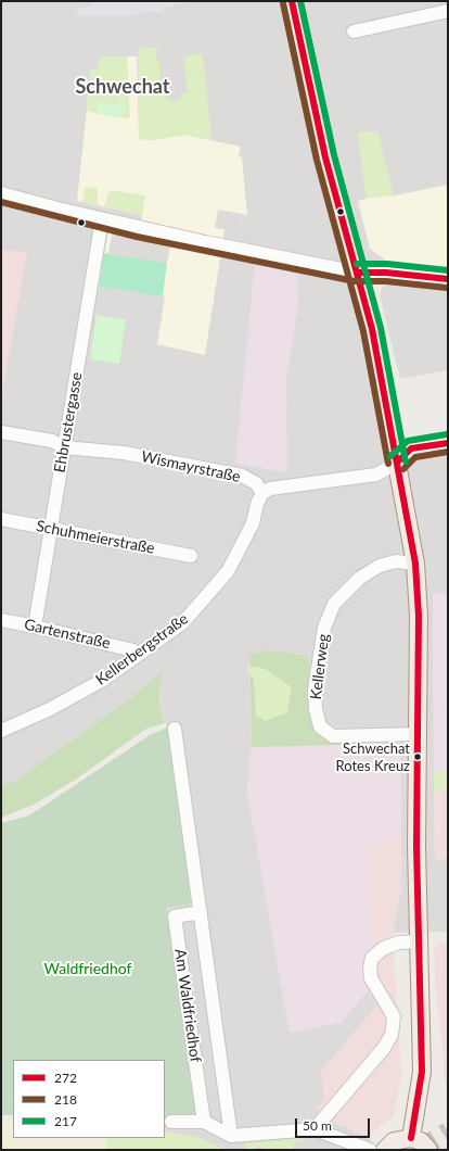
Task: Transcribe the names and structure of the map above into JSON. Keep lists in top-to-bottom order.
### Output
{
  "streets": {
    "street": [
      "Ehbrustergasse",
      "Wismayrstraße",
      "Schuhmeierstraße",
      "Gartenstraße",
      "Kellerbergstraße",
      "Kellerweg",
      "Am Waldfriedhof"
    ]
  },
  "crossings": [
    ["Ehbrustergasse", "Wismayrstraße"],
    ["Ehbrustergasse", "Schuhmeierstraße"],
    ["Ehbrustergasse", "Gartenstraße"],
    ["Wismayrstraße", "Kellerbergstraße"]
  ],
  "districts": ["Schwechat"],
  "parks": ["Waldfriedhof"],
  "places": ["Schwechat Rotes Kreuz"],
  "lines": ["transit line 272", "transit line 217", "transit line 218"],
  "legend": ["272", "218", "217"],
  "scale_bar": "50 m"
}
